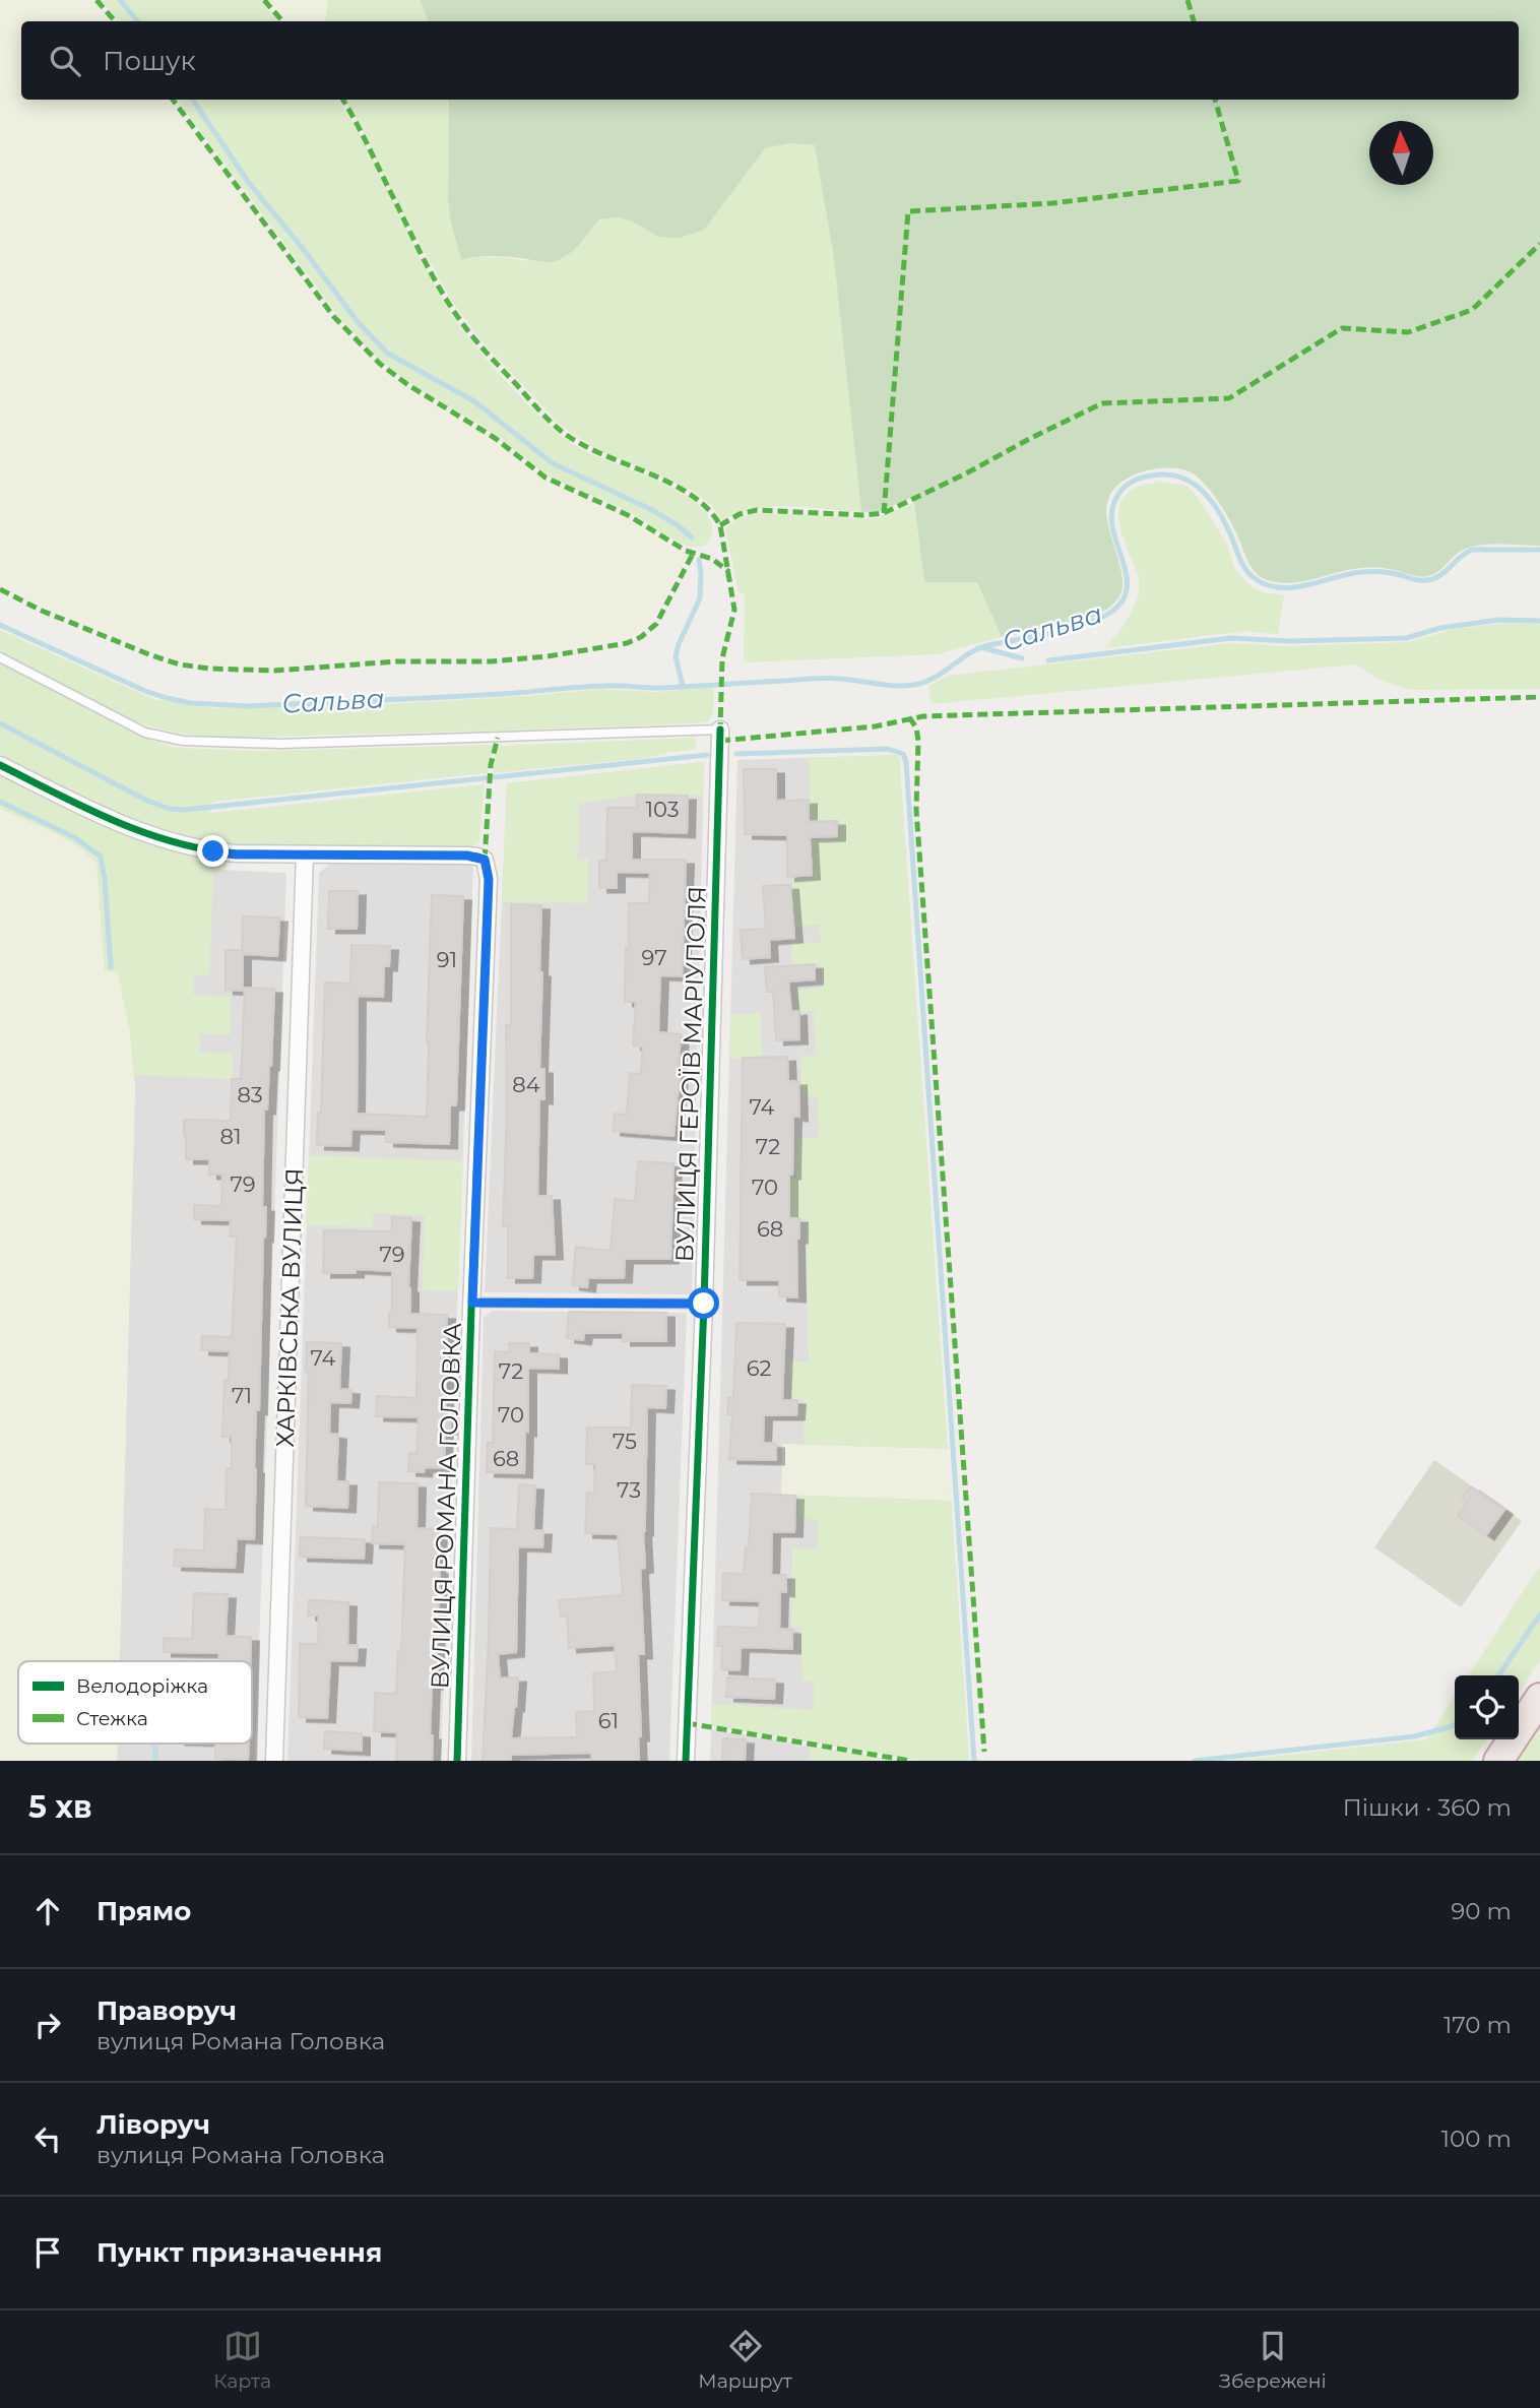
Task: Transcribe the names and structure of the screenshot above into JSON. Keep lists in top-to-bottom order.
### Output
{
  "streets": {
    "street": ["ВУЛИЦЯ ГЕРОЇВ МАРІУПОЛЯ", "ХАРКІВСЬКА ВУЛИЦЯ", "ВУЛИЦЯ РОМАНА ГОЛОВКА"]
  },
  "crossings": [
    ["ХАРКІВСЬКА ВУЛИЦЯ", "ВУЛИЦЯ РОМАНА ГОЛОВКА"]
  ],
  "water": ["Сальва"],
  "house_numbers": [
    "103",
    "97",
    "91",
    "84",
    "83",
    "74",
    "81",
    "72",
    "79",
    "70",
    "68",
    "79",
    "74",
    "62",
    "72",
    "71",
    "70",
    "75",
    "68",
    "73",
    "61"
  ],
  "legend": ["Велодоріжка", "Стежка"],
  "north": "top",
  "page": {
    "search": "Пошук",
    "heading": ["5 хв", "Пішки · 360 m"],
    "list": [
      ["Прямо", "90 m"],
      ["Праворуч", "вулиця Романа Головка", "170 m"],
      ["Ліворуч", "вулиця Романа Головка", "100 m"],
      "Пункт призначення"
    ],
    "nav": ["Карта", "Маршрут", "Збережені"]
  }
}
